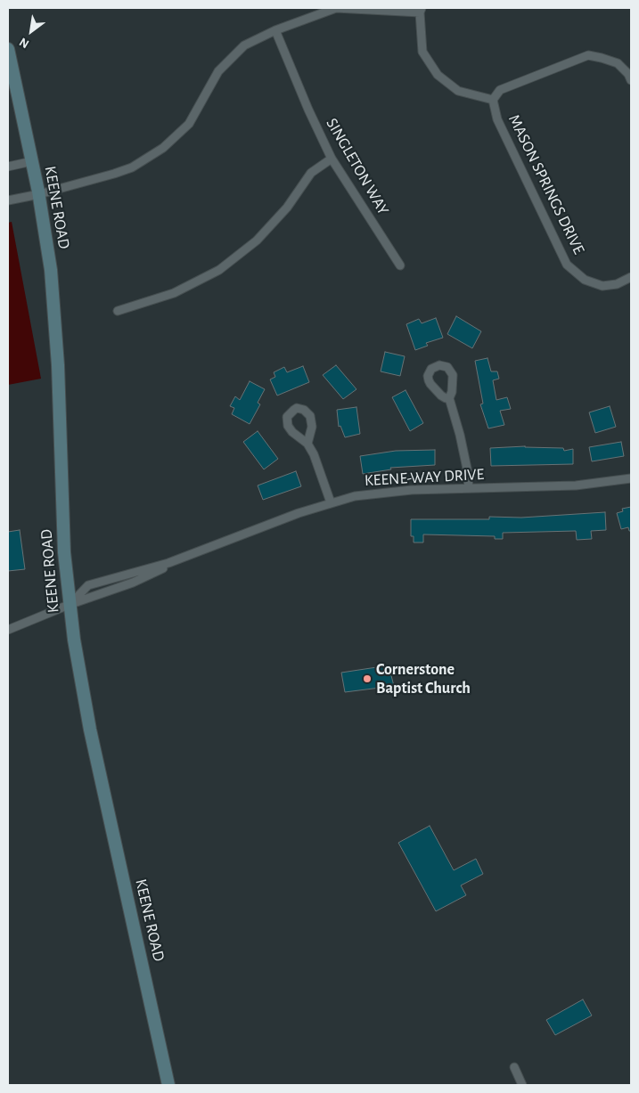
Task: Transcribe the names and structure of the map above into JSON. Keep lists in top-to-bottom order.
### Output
{
  "streets": {
    "main road": ["KEENE ROAD"],
    "street": ["SINGLETON WAY", "MASON SPRINGS DRIVE", "KEENE-WAY DRIVE"]
  },
  "crossings": [
    ["KEENE ROAD", "KEENE-WAY DRIVE"]
  ],
  "places": ["Cornerstone Baptist Church"],
  "north": "bottom left"
}
